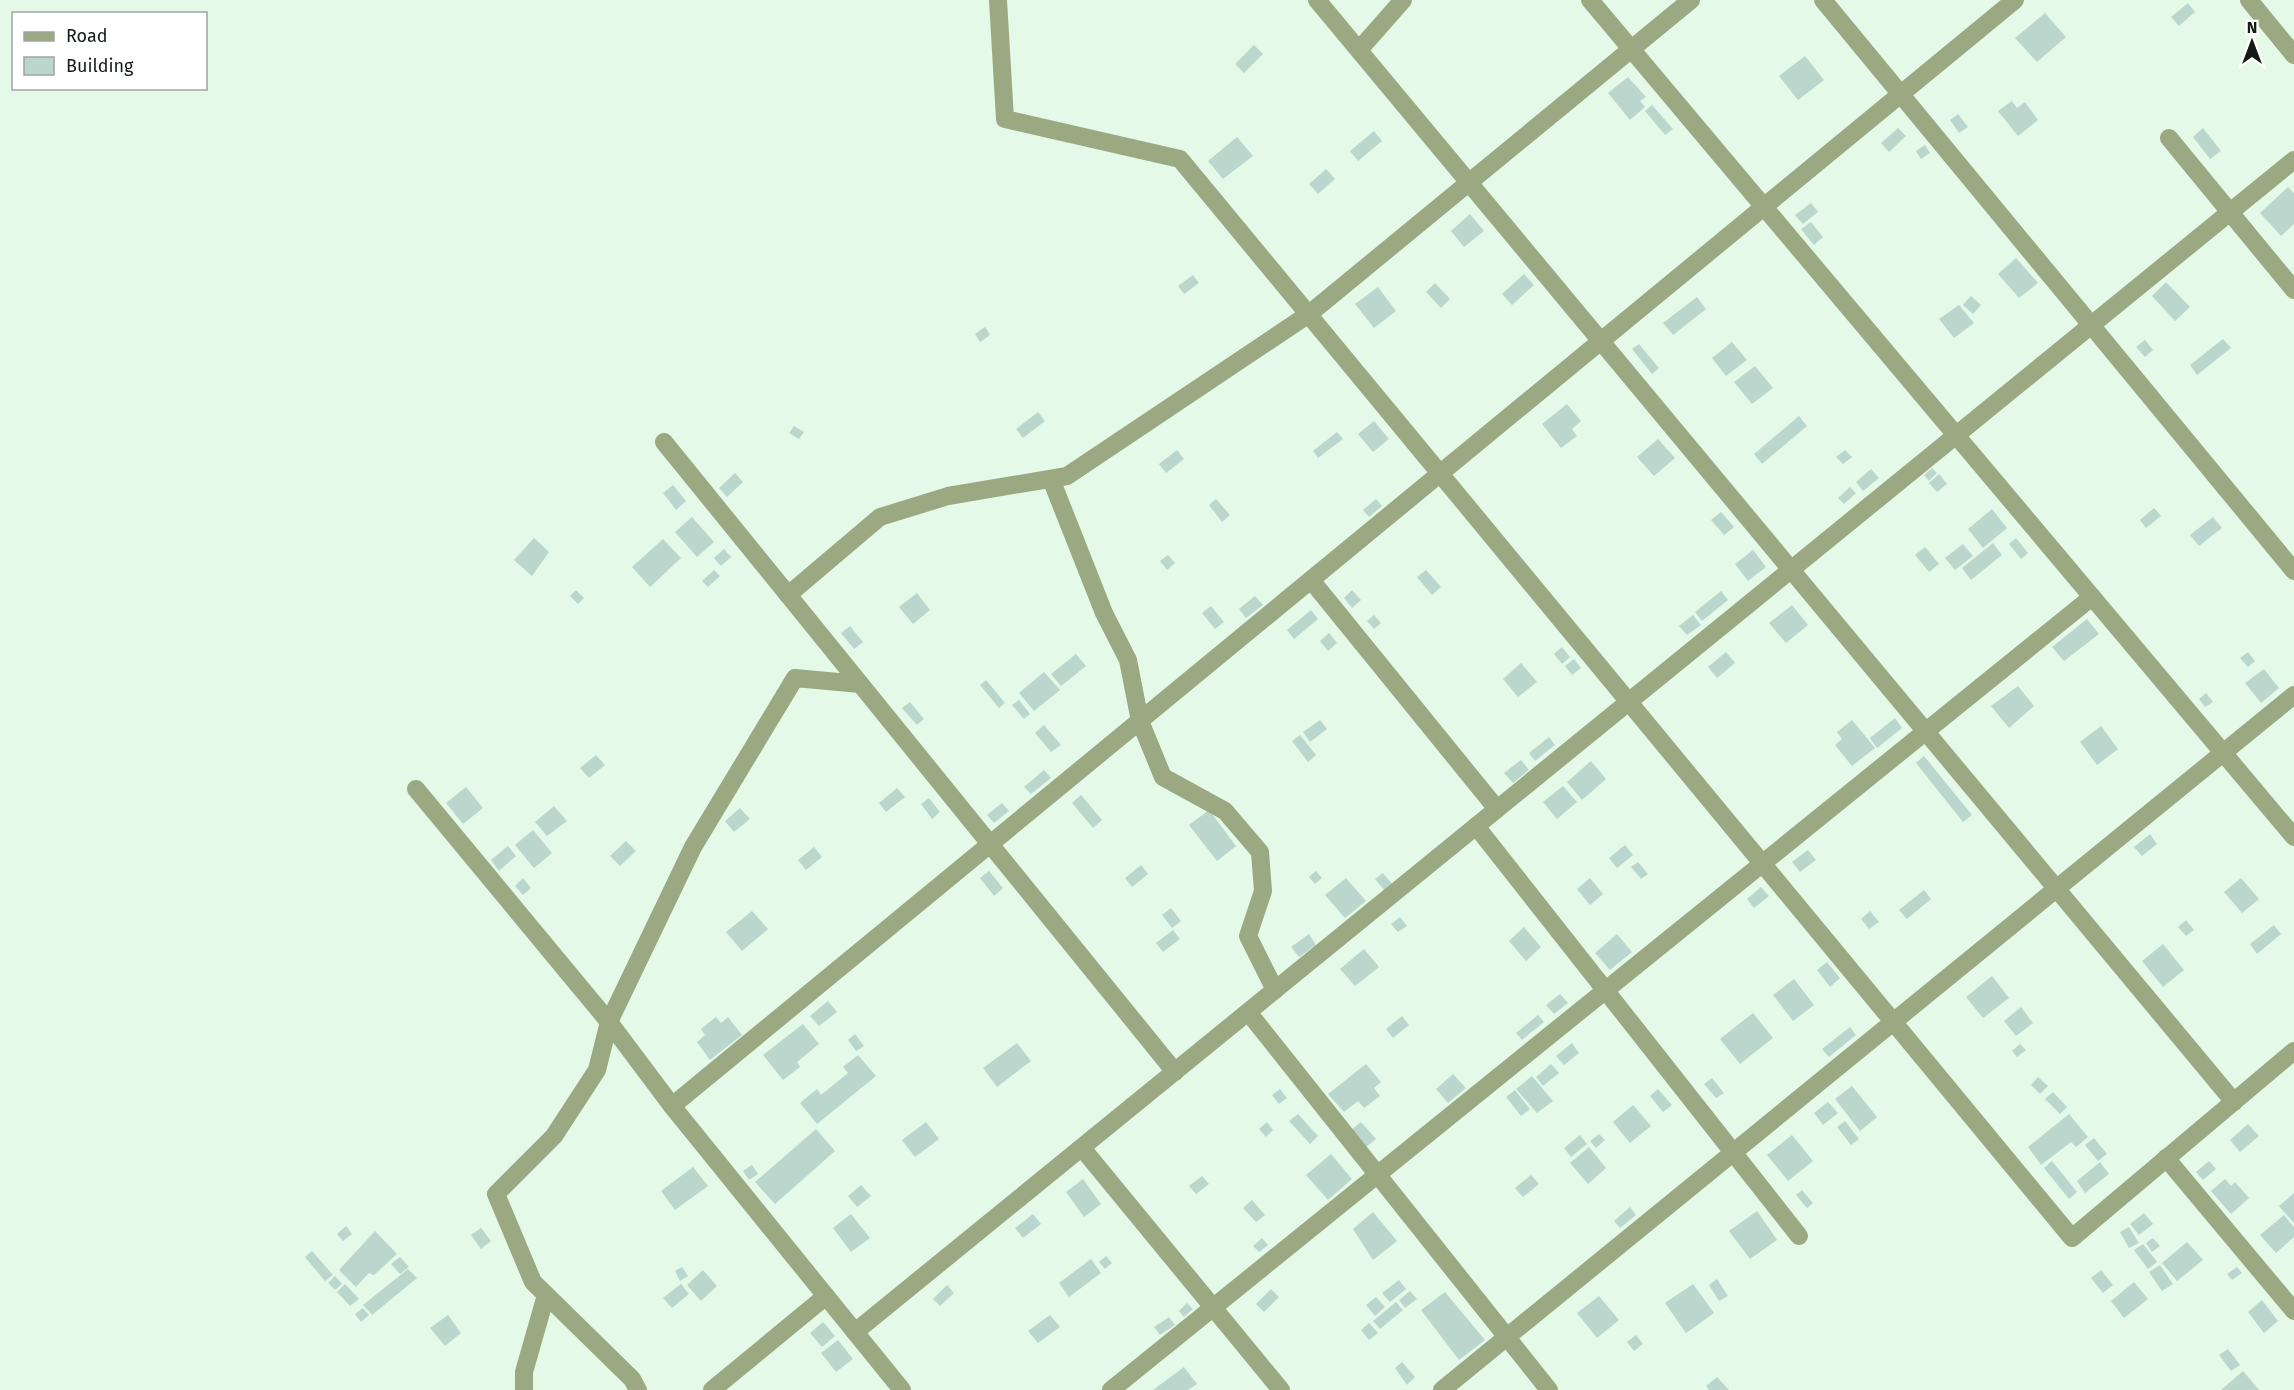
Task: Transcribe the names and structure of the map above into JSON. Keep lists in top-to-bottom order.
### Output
{
  "legend": ["Road", "Building"],
  "north": "top"
}
